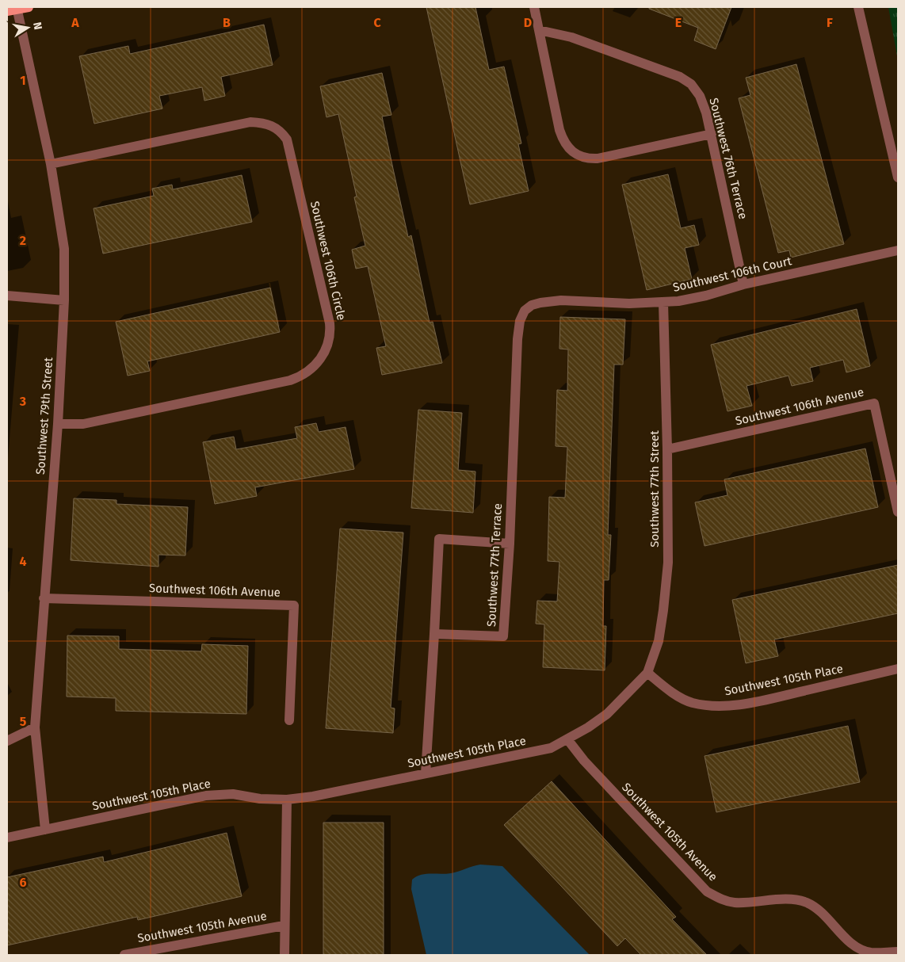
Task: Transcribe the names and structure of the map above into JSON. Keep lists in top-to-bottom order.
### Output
{
  "streets": {
    "street": [
      "Southwest 76th Terrace",
      "Southwest 106th Circle",
      "Southwest 106th Court",
      "Southwest 106th Avenue",
      "Southwest 79th Street",
      "Southwest 77th Street",
      "Southwest 77th Terrace",
      "Southwest 105th Place",
      "Southwest 105th Avenue"
    ]
  },
  "crossings": [
    ["Southwest 76th Terrace", "Southwest 106th Court"],
    ["Southwest 106th Circle", "Southwest 79th Street"],
    ["Southwest 106th Court", "Southwest 77th Street"],
    ["Southwest 106th Court", "Southwest 77th Terrace"],
    ["Southwest 106th Avenue", "Southwest 79th Street"],
    ["Southwest 106th Avenue", "Southwest 77th Street"],
    ["Southwest 79th Street", "Southwest 105th Place"],
    ["Southwest 77th Street", "Southwest 105th Place"],
    ["Southwest 105th Place", "Southwest 105th Avenue"]
  ],
  "north": "right",
  "grid": {
    "columns": [
      "A",
      "B",
      "C",
      "D",
      "E",
      "F"
    ],
    "rows": [
      "1",
      "2",
      "3",
      "4",
      "5",
      "6"
    ]
  }
}
